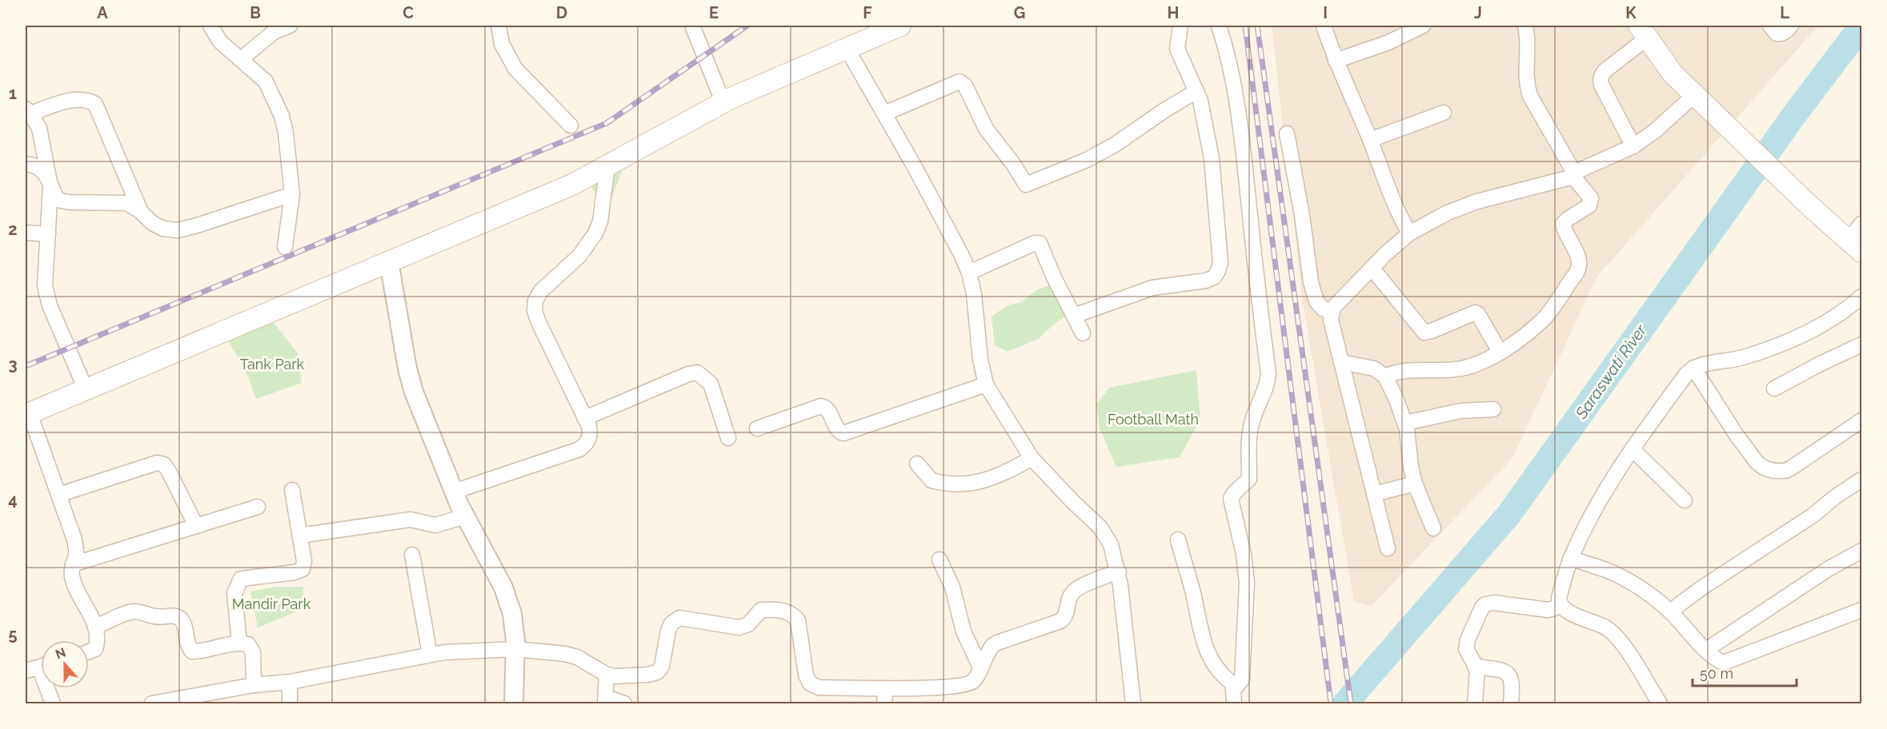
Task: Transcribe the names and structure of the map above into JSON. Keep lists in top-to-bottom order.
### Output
{
  "water": ["Saraswati River"],
  "parks": ["Tank Park", "Football Math", "Mandir Park"],
  "scale_bar": "50 m",
  "north": "top",
  "grid": {
    "columns": [
      "A",
      "B",
      "C",
      "D",
      "E",
      "F",
      "G",
      "H",
      "I",
      "J",
      "K",
      "L"
    ],
    "rows": [
      "1",
      "2",
      "3",
      "4",
      "5"
    ]
  }
}
